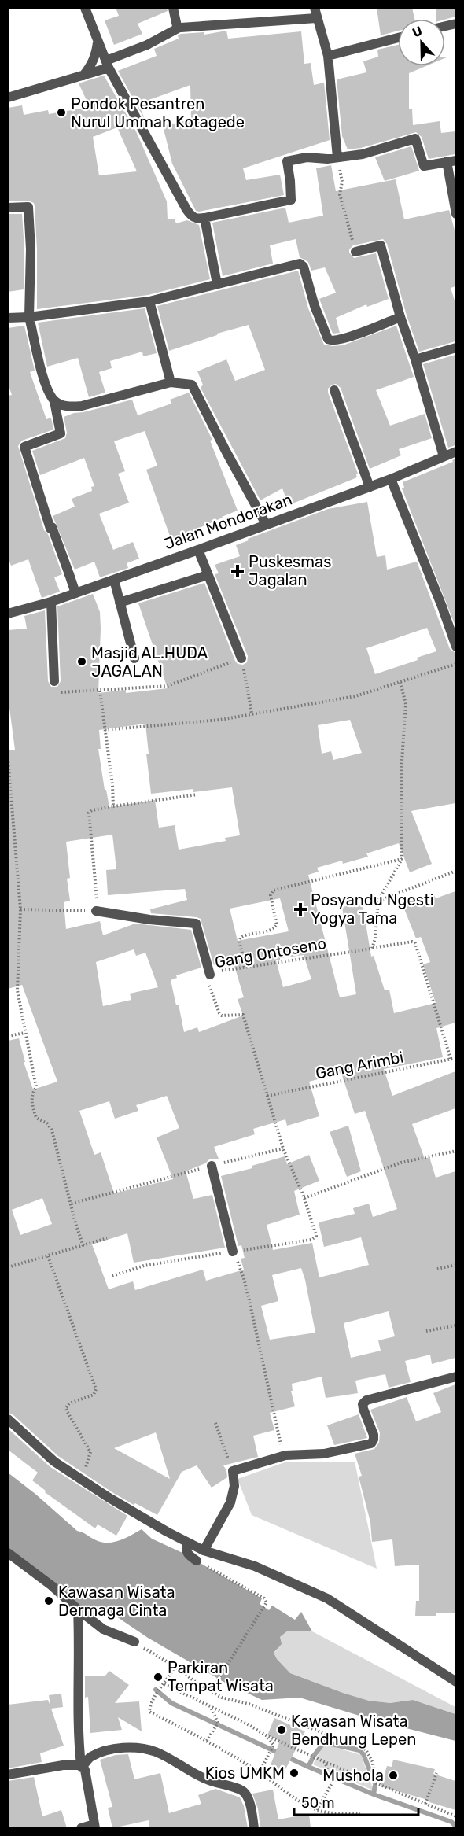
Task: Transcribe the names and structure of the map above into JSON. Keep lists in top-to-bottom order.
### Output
{
  "streets": {
    "street": ["Jalan Mondorakan"],
    "path": ["Gang Ontoseno", "Gang Arimbi"]
  },
  "crossings": [
    ["Gang Ontoseno", "Gang Arimbi"]
  ],
  "places": {
    "other": [
      "Pondok Pesantren Nurul Ummah Kotagede",
      "Masjid AL.HUDA JAGALAN",
      "Kawasan Wisata Dermaga Cinta",
      "Parkiran Tempat Wisata",
      "Kawasan Wisata Bendhung Lepen",
      "Kios UMKM",
      "Mushola"
    ],
    "health": ["Puskesmas Jagalan", "Posyandu Ngesti Yogya Tama"]
  },
  "scale_bar": "50 m",
  "north": "top"
}
